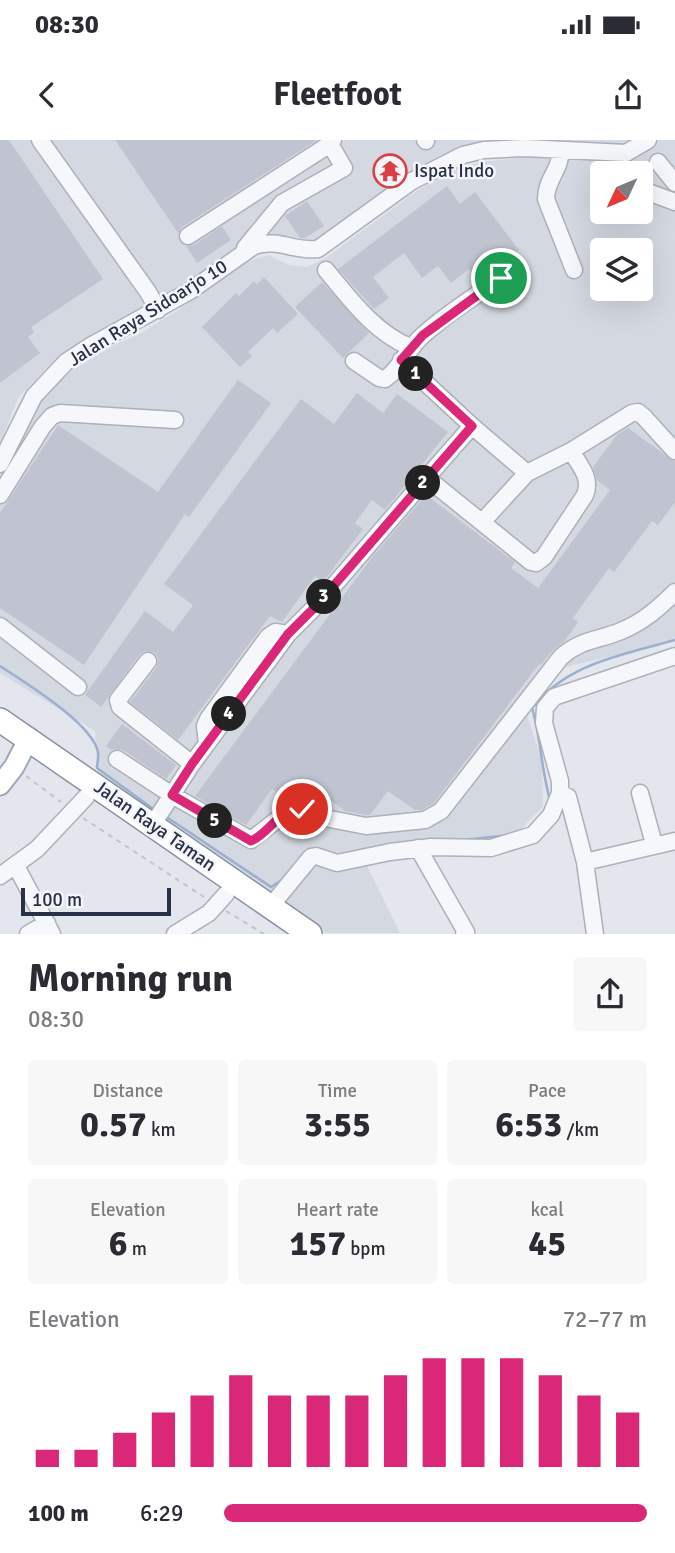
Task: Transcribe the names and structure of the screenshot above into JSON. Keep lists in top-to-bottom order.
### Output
{
  "streets": {
    "highway": ["Jalan Raya Taman"],
    "street": ["Jalan Raya Sidoarjo 10"]
  },
  "places": {
    "temple": ["Ispat Indo"]
  },
  "scale_bar": "100 m",
  "north": "bottom left",
  "page": {
    "status": "08:30",
    "header": "Fleetfoot",
    "pins": [
      "1",
      "2",
      "3",
      "4",
      "5"
    ],
    "scale": "100 m",
    "heading": ["Morning run", "08:30"],
    "stats": [
      ["Distance", "0.57 km"],
      ["Time", "3:55"],
      ["Pace", "6:53 /km"],
      ["Elevation", "6 m"],
      ["Heart rate", "157 bpm"],
      ["kcal", "45"]
    ],
    "chart": ["Elevation", "72–77 m"],
    "list": [
      {
        "name": "100 m",
        "note": "6:29"
      }
    ]
  }
}
